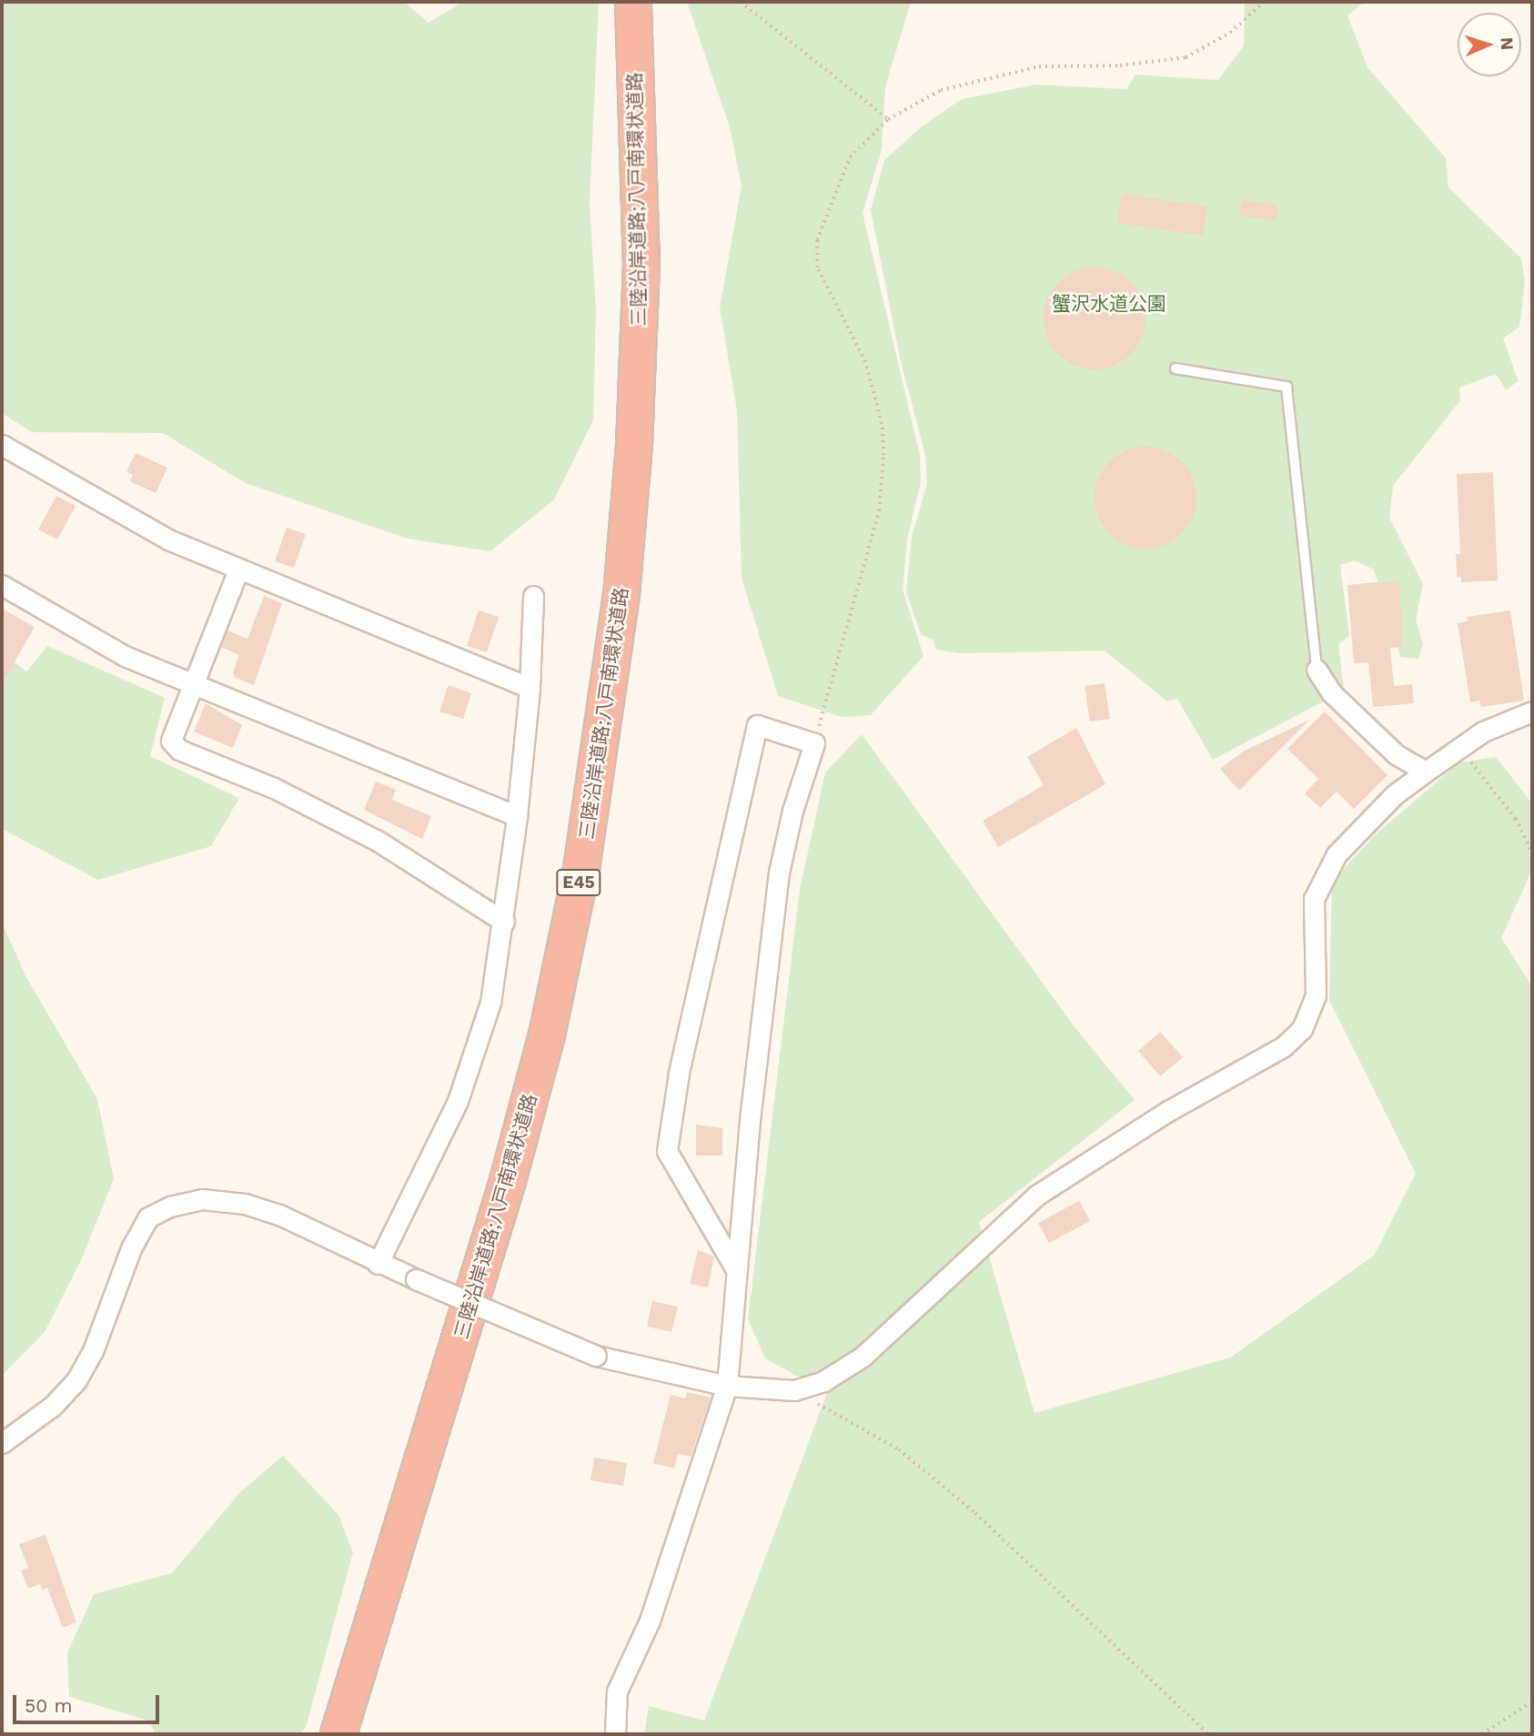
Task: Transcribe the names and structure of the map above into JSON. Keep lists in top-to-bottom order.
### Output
{
  "streets": {
    "highway": ["三陸沿岸道路;八戸南環状道路", "E45"]
  },
  "parks": ["蟹沢水道公園"],
  "scale_bar": "50 m",
  "north": "right"
}
